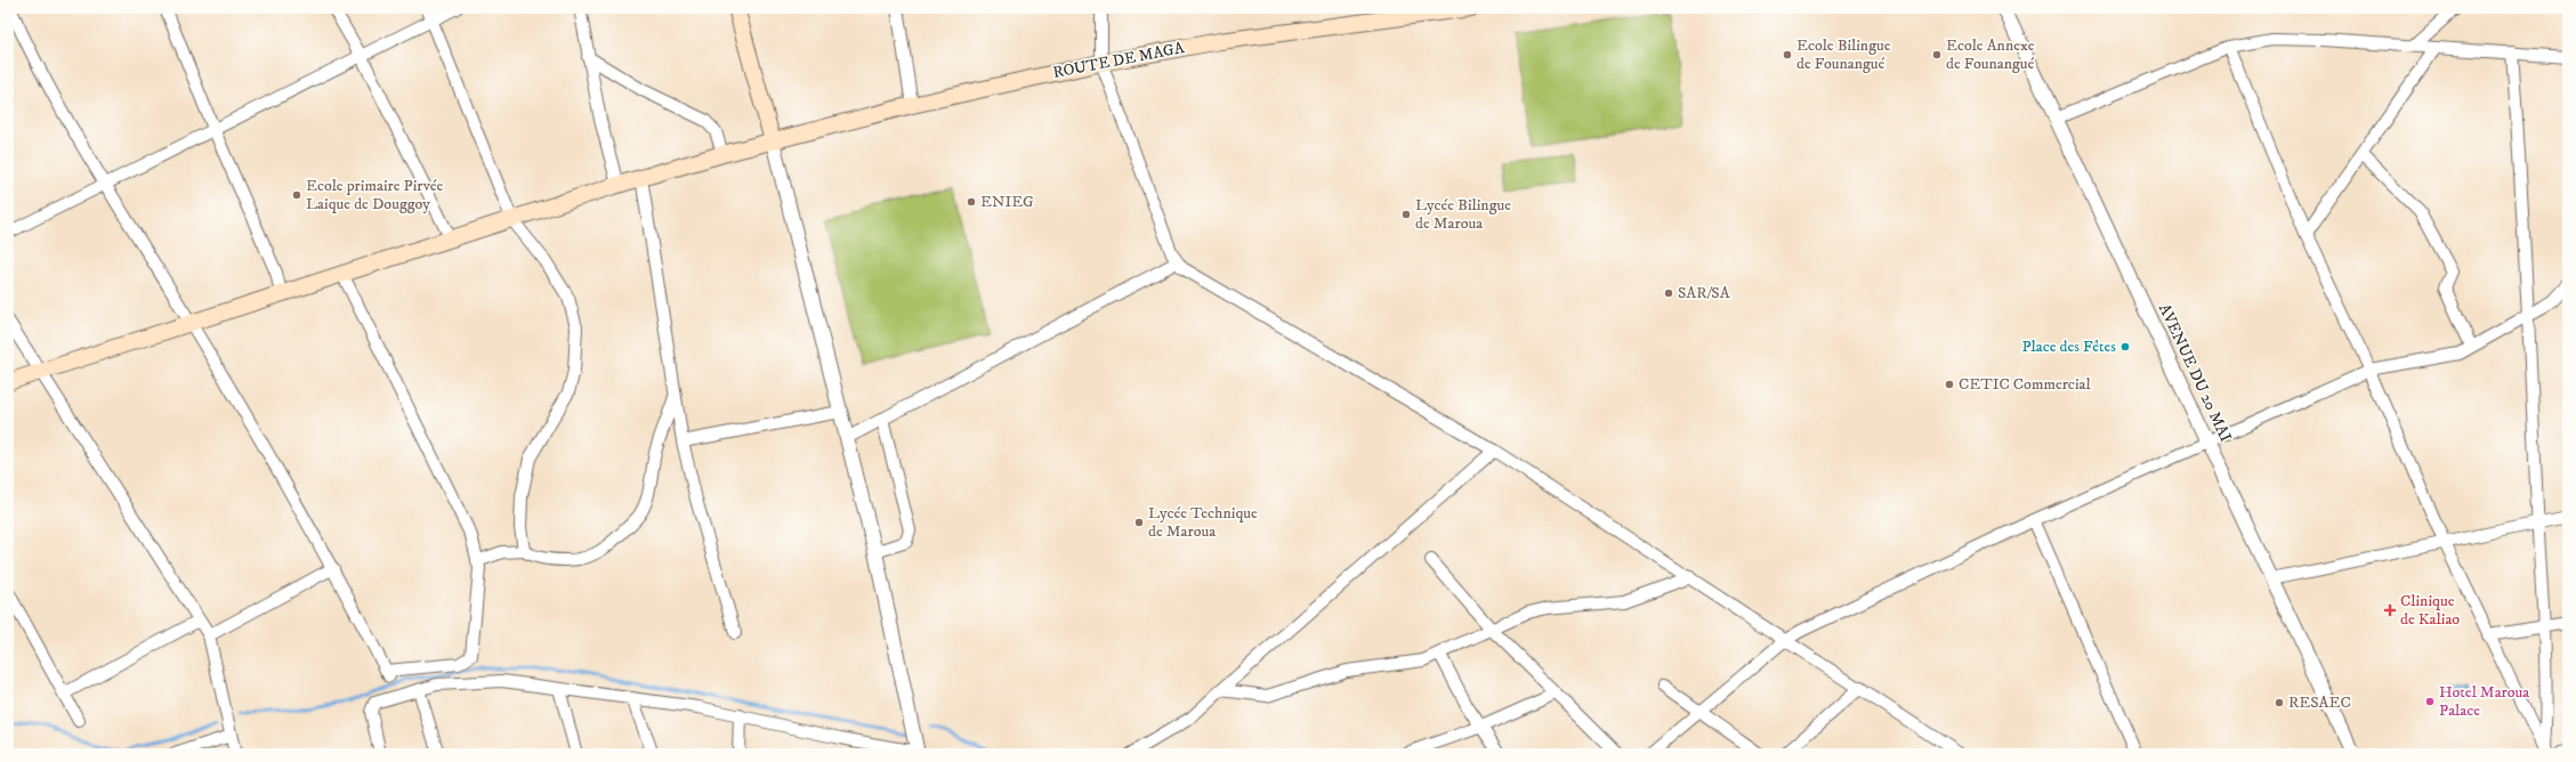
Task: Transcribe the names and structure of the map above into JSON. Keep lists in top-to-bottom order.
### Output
{
  "streets": {
    "main road": ["ROUTE DE MAGA"],
    "street": ["AVENUE DU 20 MAI"]
  },
  "places": {
    "other": [
      "Ecole Bilingue de Founangué",
      "Ecole Annexe de Founangué",
      "Ecole primaire Pirvée Laique de Douggoy",
      "ENIEG",
      "Lycée Bilingue de Maroua",
      "SAR/SA",
      "Place des Fêtes",
      "CETIC Commercial",
      "Lycée Technique de Maroua",
      "Hotel Maroua Palace",
      "RESAEC"
    ],
    "health": ["Clinique de Kaliao"]
  }
}
